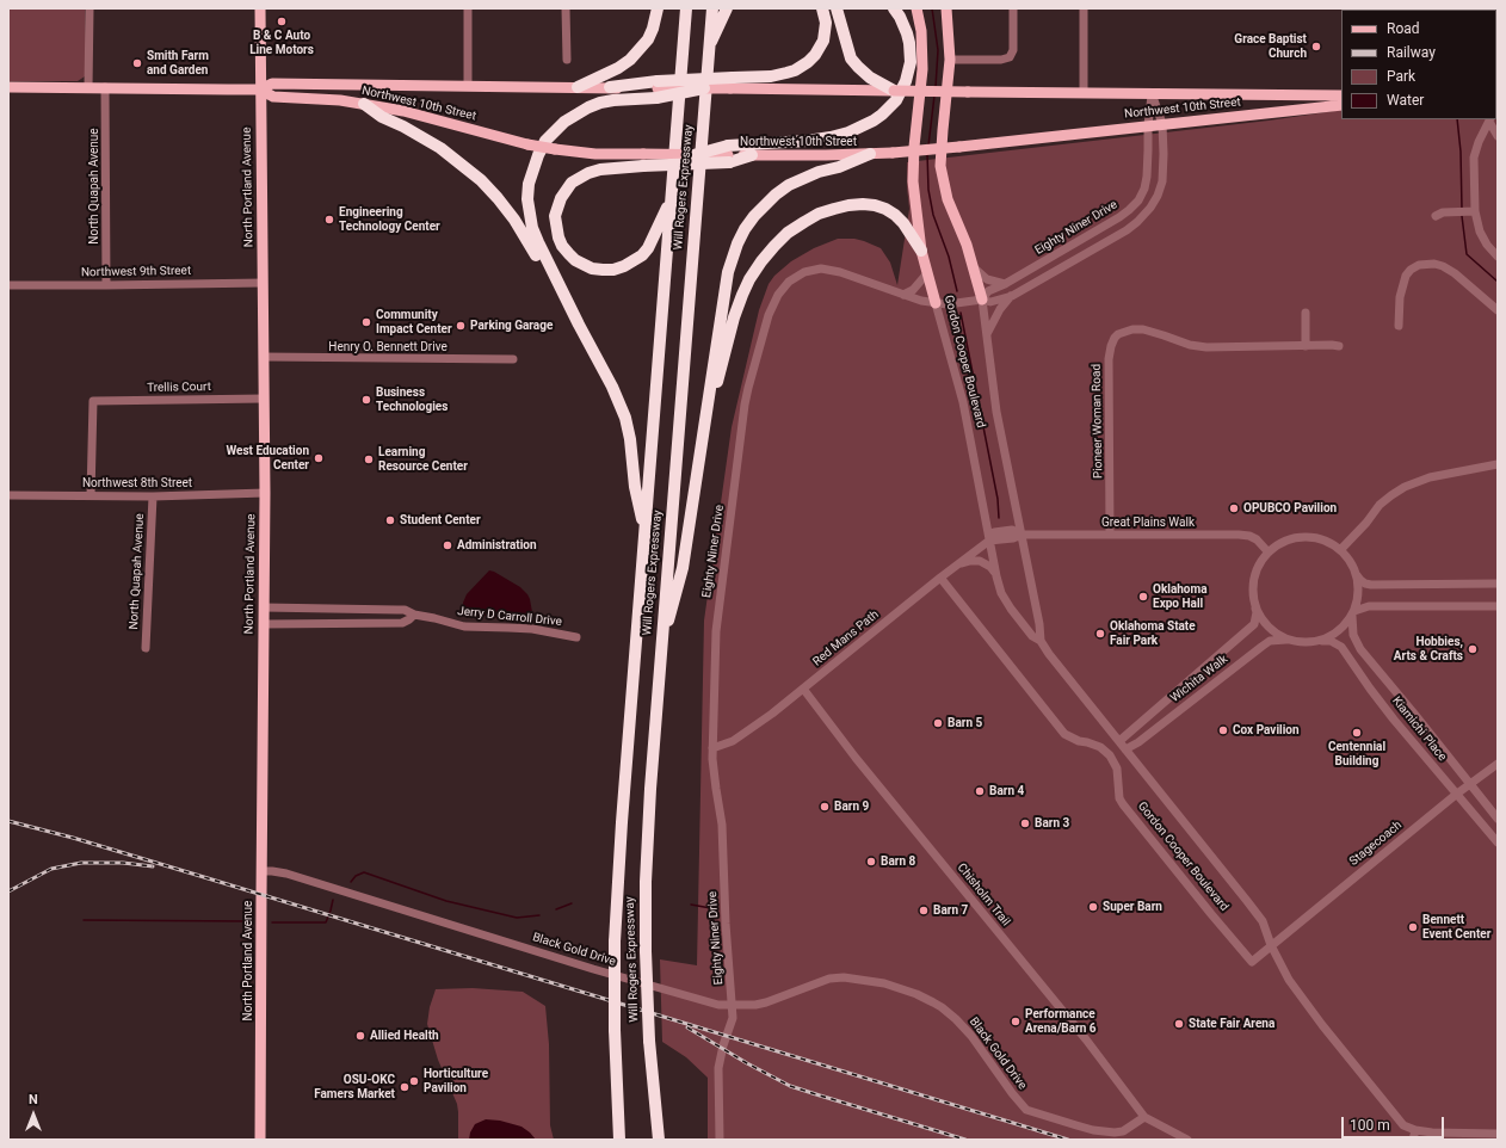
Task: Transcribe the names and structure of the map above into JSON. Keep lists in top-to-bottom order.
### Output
{
  "streets": {
    "highway": ["Will Rogers Expressway"],
    "main road": ["Northwest 10th Street", "North Portland Avenue", "Gordon Cooper Boulevard"],
    "street": [
      "North Quapah Avenue",
      "Eighty Niner Drive",
      "Northwest 9th Street",
      "Henry O. Bennett Drive",
      "Trellis Court",
      "Pioneer Woman Road",
      "Northwest 8th Street",
      "Great Plains Walk",
      "Jerry D Carroll Drive",
      "Red Mans Path",
      "Wichita Walk",
      "Kiamichi Place",
      "Stagecoach",
      "Chisholm Trail",
      "Black Gold Drive"
    ]
  },
  "crossings": [
    ["Northwest 10th Street", "North Quapah Avenue"],
    ["Northwest 10th Street", "North Portland Avenue"],
    ["Northwest 10th Street", "Eighty Niner Drive"],
    ["North Quapah Avenue", "Northwest 9th Street"],
    ["North Quapah Avenue", "Northwest 8th Street"],
    ["North Portland Avenue", "Northwest 9th Street"],
    ["North Portland Avenue", "Henry O. Bennett Drive"],
    ["North Portland Avenue", "Trellis Court"],
    ["North Portland Avenue", "Northwest 8th Street"],
    ["North Portland Avenue", "Jerry D Carroll Drive"],
    ["North Portland Avenue", "Black Gold Drive"],
    ["Eighty Niner Drive", "Gordon Cooper Boulevard"],
    ["Eighty Niner Drive", "Red Mans Path"],
    ["Eighty Niner Drive", "Black Gold Drive"],
    ["Gordon Cooper Boulevard", "Great Plains Walk"],
    ["Gordon Cooper Boulevard", "Red Mans Path"],
    ["Gordon Cooper Boulevard", "Wichita Walk"],
    ["Gordon Cooper Boulevard", "Stagecoach"],
    ["Trellis Court", "Northwest 8th Street"],
    ["Pioneer Woman Road", "Great Plains Walk"],
    ["Great Plains Walk", "Red Mans Path"],
    ["Great Plains Walk", "Wichita Walk"],
    ["Great Plains Walk", "Kiamichi Place"],
    ["Red Mans Path", "Chisholm Trail"],
    ["Wichita Walk", "Kiamichi Place"],
    ["Kiamichi Place", "Stagecoach"],
    ["Chisholm Trail", "Black Gold Drive"]
  ],
  "places": [
    "B & C Auto Line Motors",
    "Grace Baptist Church",
    "Smith Farm and Garden",
    "Engineering Technology Center",
    "Community Impact Center",
    "Parking Garage",
    "Business Technologies",
    "West Education Center",
    "Learning Resource Center",
    "OPUBCO Pavilion",
    "Student Center",
    "Administration",
    "Oklahoma Expo Hall",
    "Oklahoma State Fair Park",
    "Hobbies, Arts & Crafts",
    "Barn 5",
    "Cox Pavilion",
    "Centennial Building",
    "Barn 4",
    "Barn 9",
    "Barn 3",
    "Barn 8",
    "Super Barn",
    "Barn 7",
    "Bennett Event Center",
    "Performance Arena/Barn 6",
    "State Fair Arena",
    "Allied Health",
    "Horticulture Pavilion",
    "OSU-OKC Famers Market"
  ],
  "legend": [
    "Road",
    "Railway",
    "Park",
    "Water"
  ],
  "scale_bar": "100 m",
  "north": "top"
}
